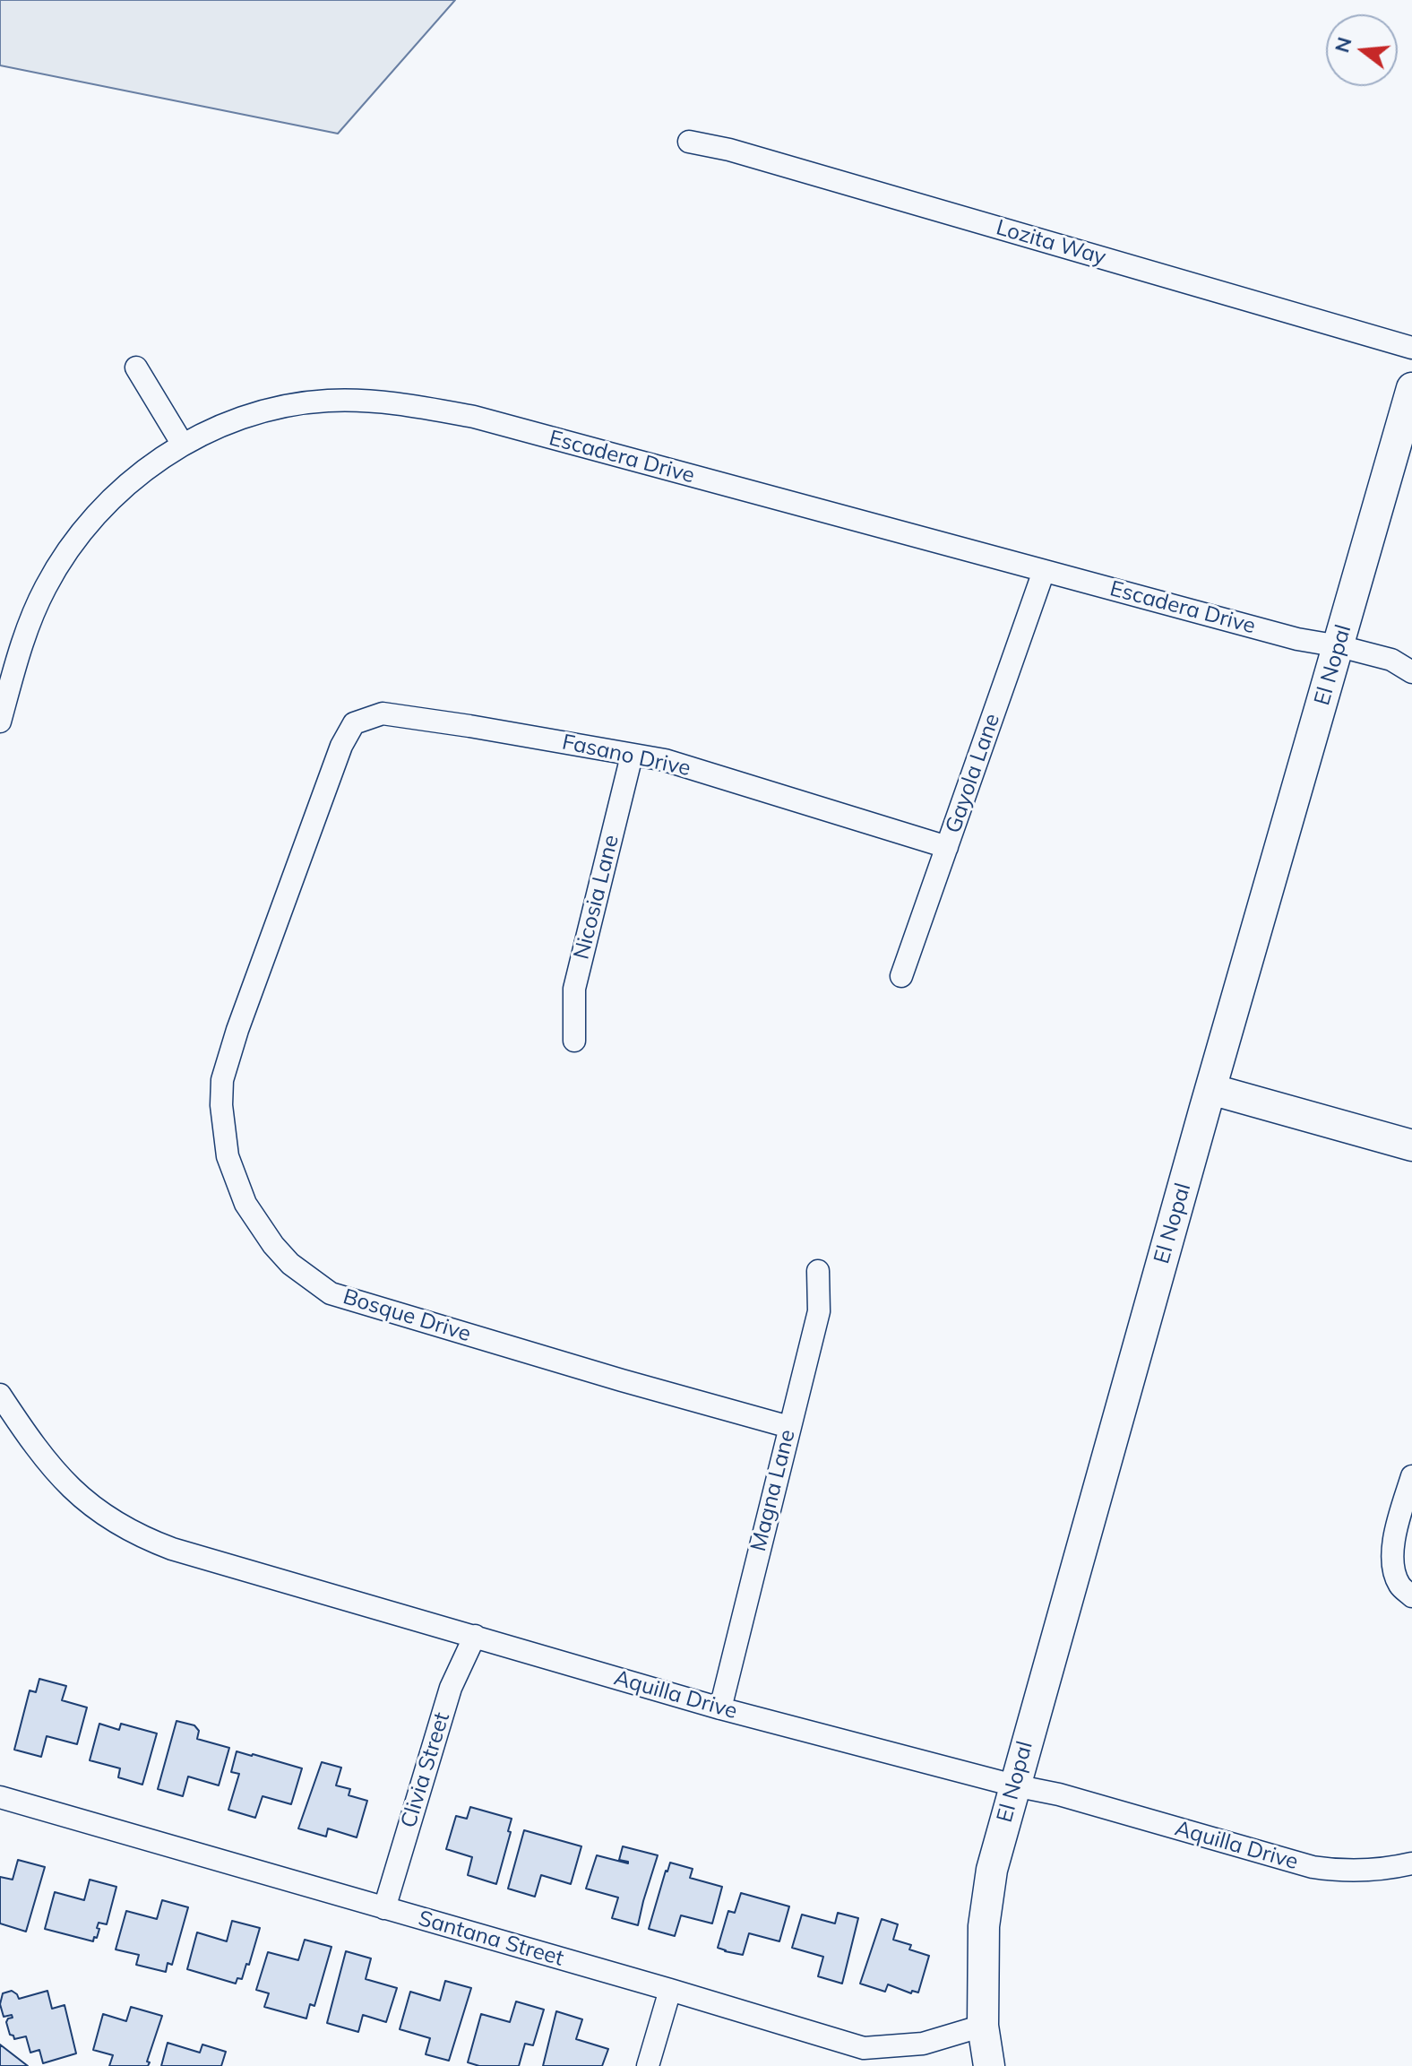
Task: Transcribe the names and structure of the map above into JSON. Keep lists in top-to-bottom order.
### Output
{
  "streets": {
    "main road": ["El Nopal"],
    "street": [
      "Lozita Way",
      "Escadera Drive",
      "Fasano Drive",
      "Gayola Lane",
      "Nicosia Lane",
      "Bosque Drive",
      "Magna Lane",
      "Aquilla Drive",
      "Clivia Street",
      "Santana Street"
    ]
  },
  "crossings": [
    ["Escadera Drive", "El Nopal"],
    ["Escadera Drive", "Gayola Lane"],
    ["El Nopal", "Aquilla Drive"],
    ["El Nopal", "Santana Street"],
    ["Fasano Drive", "Gayola Lane"],
    ["Fasano Drive", "Nicosia Lane"],
    ["Fasano Drive", "Bosque Drive"],
    ["Bosque Drive", "Magna Lane"],
    ["Magna Lane", "Aquilla Drive"],
    ["Aquilla Drive", "Clivia Street"],
    ["Clivia Street", "Santana Street"]
  ],
  "north": "left"
}
